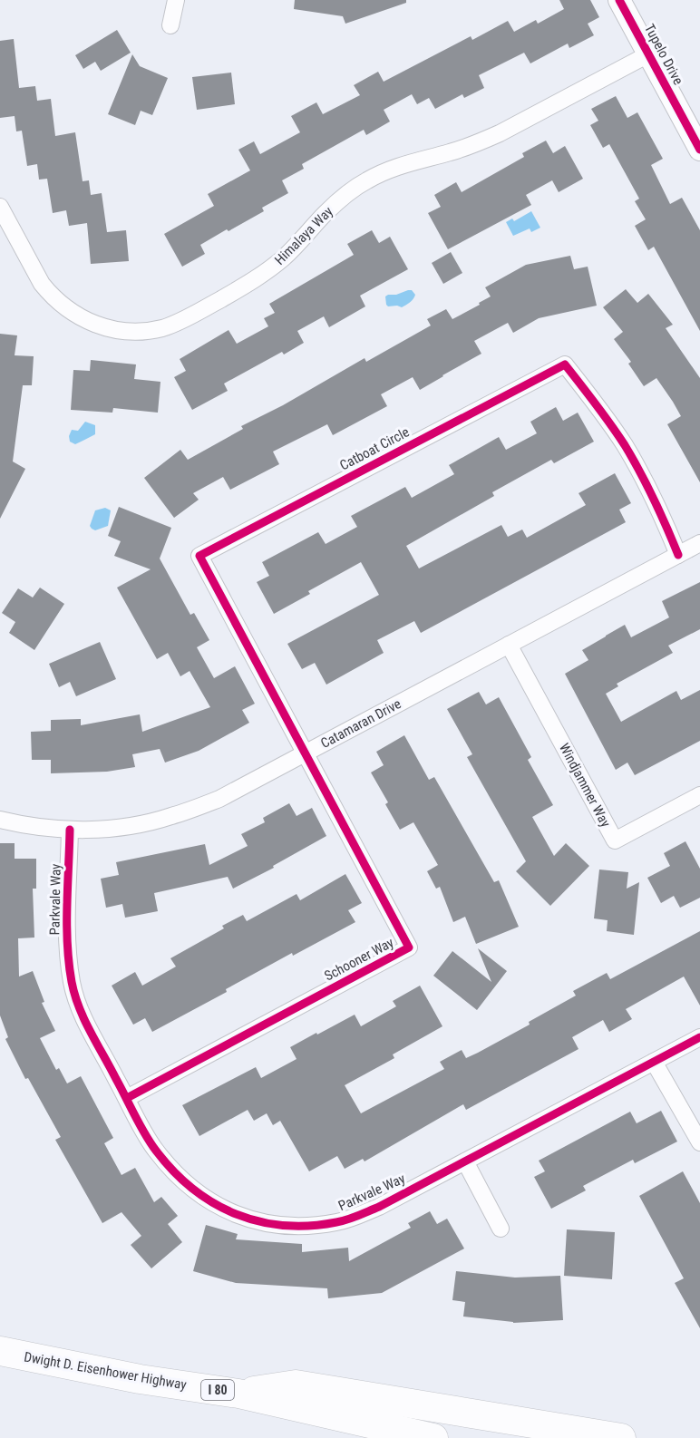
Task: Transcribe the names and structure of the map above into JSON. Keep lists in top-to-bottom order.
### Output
{
  "streets": {
    "highway": ["Dwight D. Eisenhower Highway", "I 80"],
    "street": [
      "Tupelo Drive",
      "Himalaya Way",
      "Catboat Circle",
      "Catamaran Drive",
      "Windjammer Way",
      "Parkvale Way",
      "Schooner Way"
    ]
  },
  "crossings": [
    ["Tupelo Drive", "Himalaya Way"],
    ["Catboat Circle", "Catamaran Drive"],
    ["Catboat Circle", "Schooner Way"],
    ["Catamaran Drive", "Windjammer Way"],
    ["Catamaran Drive", "Parkvale Way"],
    ["Catamaran Drive", "Schooner Way"],
    ["Parkvale Way", "Schooner Way"]
  ]
}
